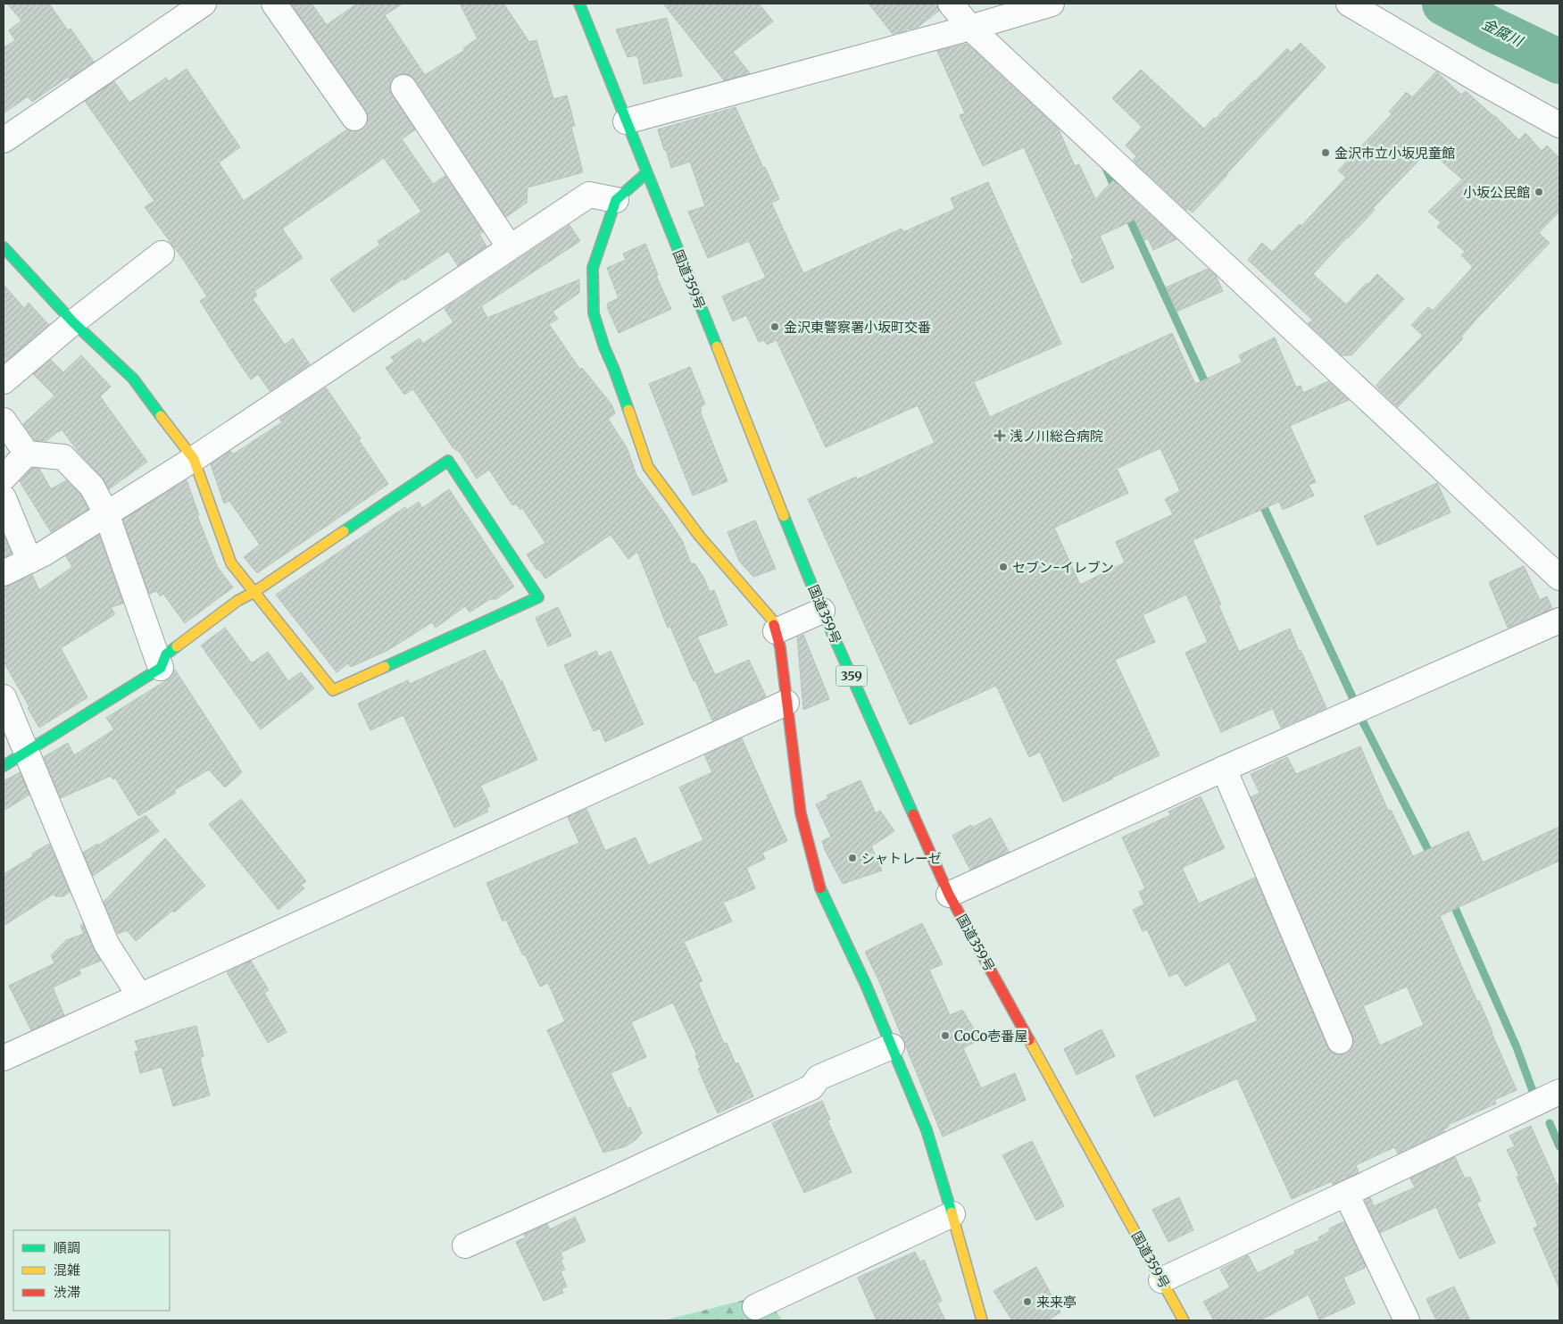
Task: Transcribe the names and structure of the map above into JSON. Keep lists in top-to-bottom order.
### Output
{
  "streets": {
    "main road": ["国道359号", "359"]
  },
  "water": ["金腐川"],
  "places": {
    "other": [
      "金沢市立小坂児童館",
      "小坂公民館",
      "金沢東警察署小坂町交番",
      "セブン-イレブン",
      "シャトレーゼ",
      "CoCo壱番屋",
      "来来亭"
    ],
    "health": ["浅ノ川総合病院"]
  },
  "legend": ["順調", "混雑", "渋滞"]
}
